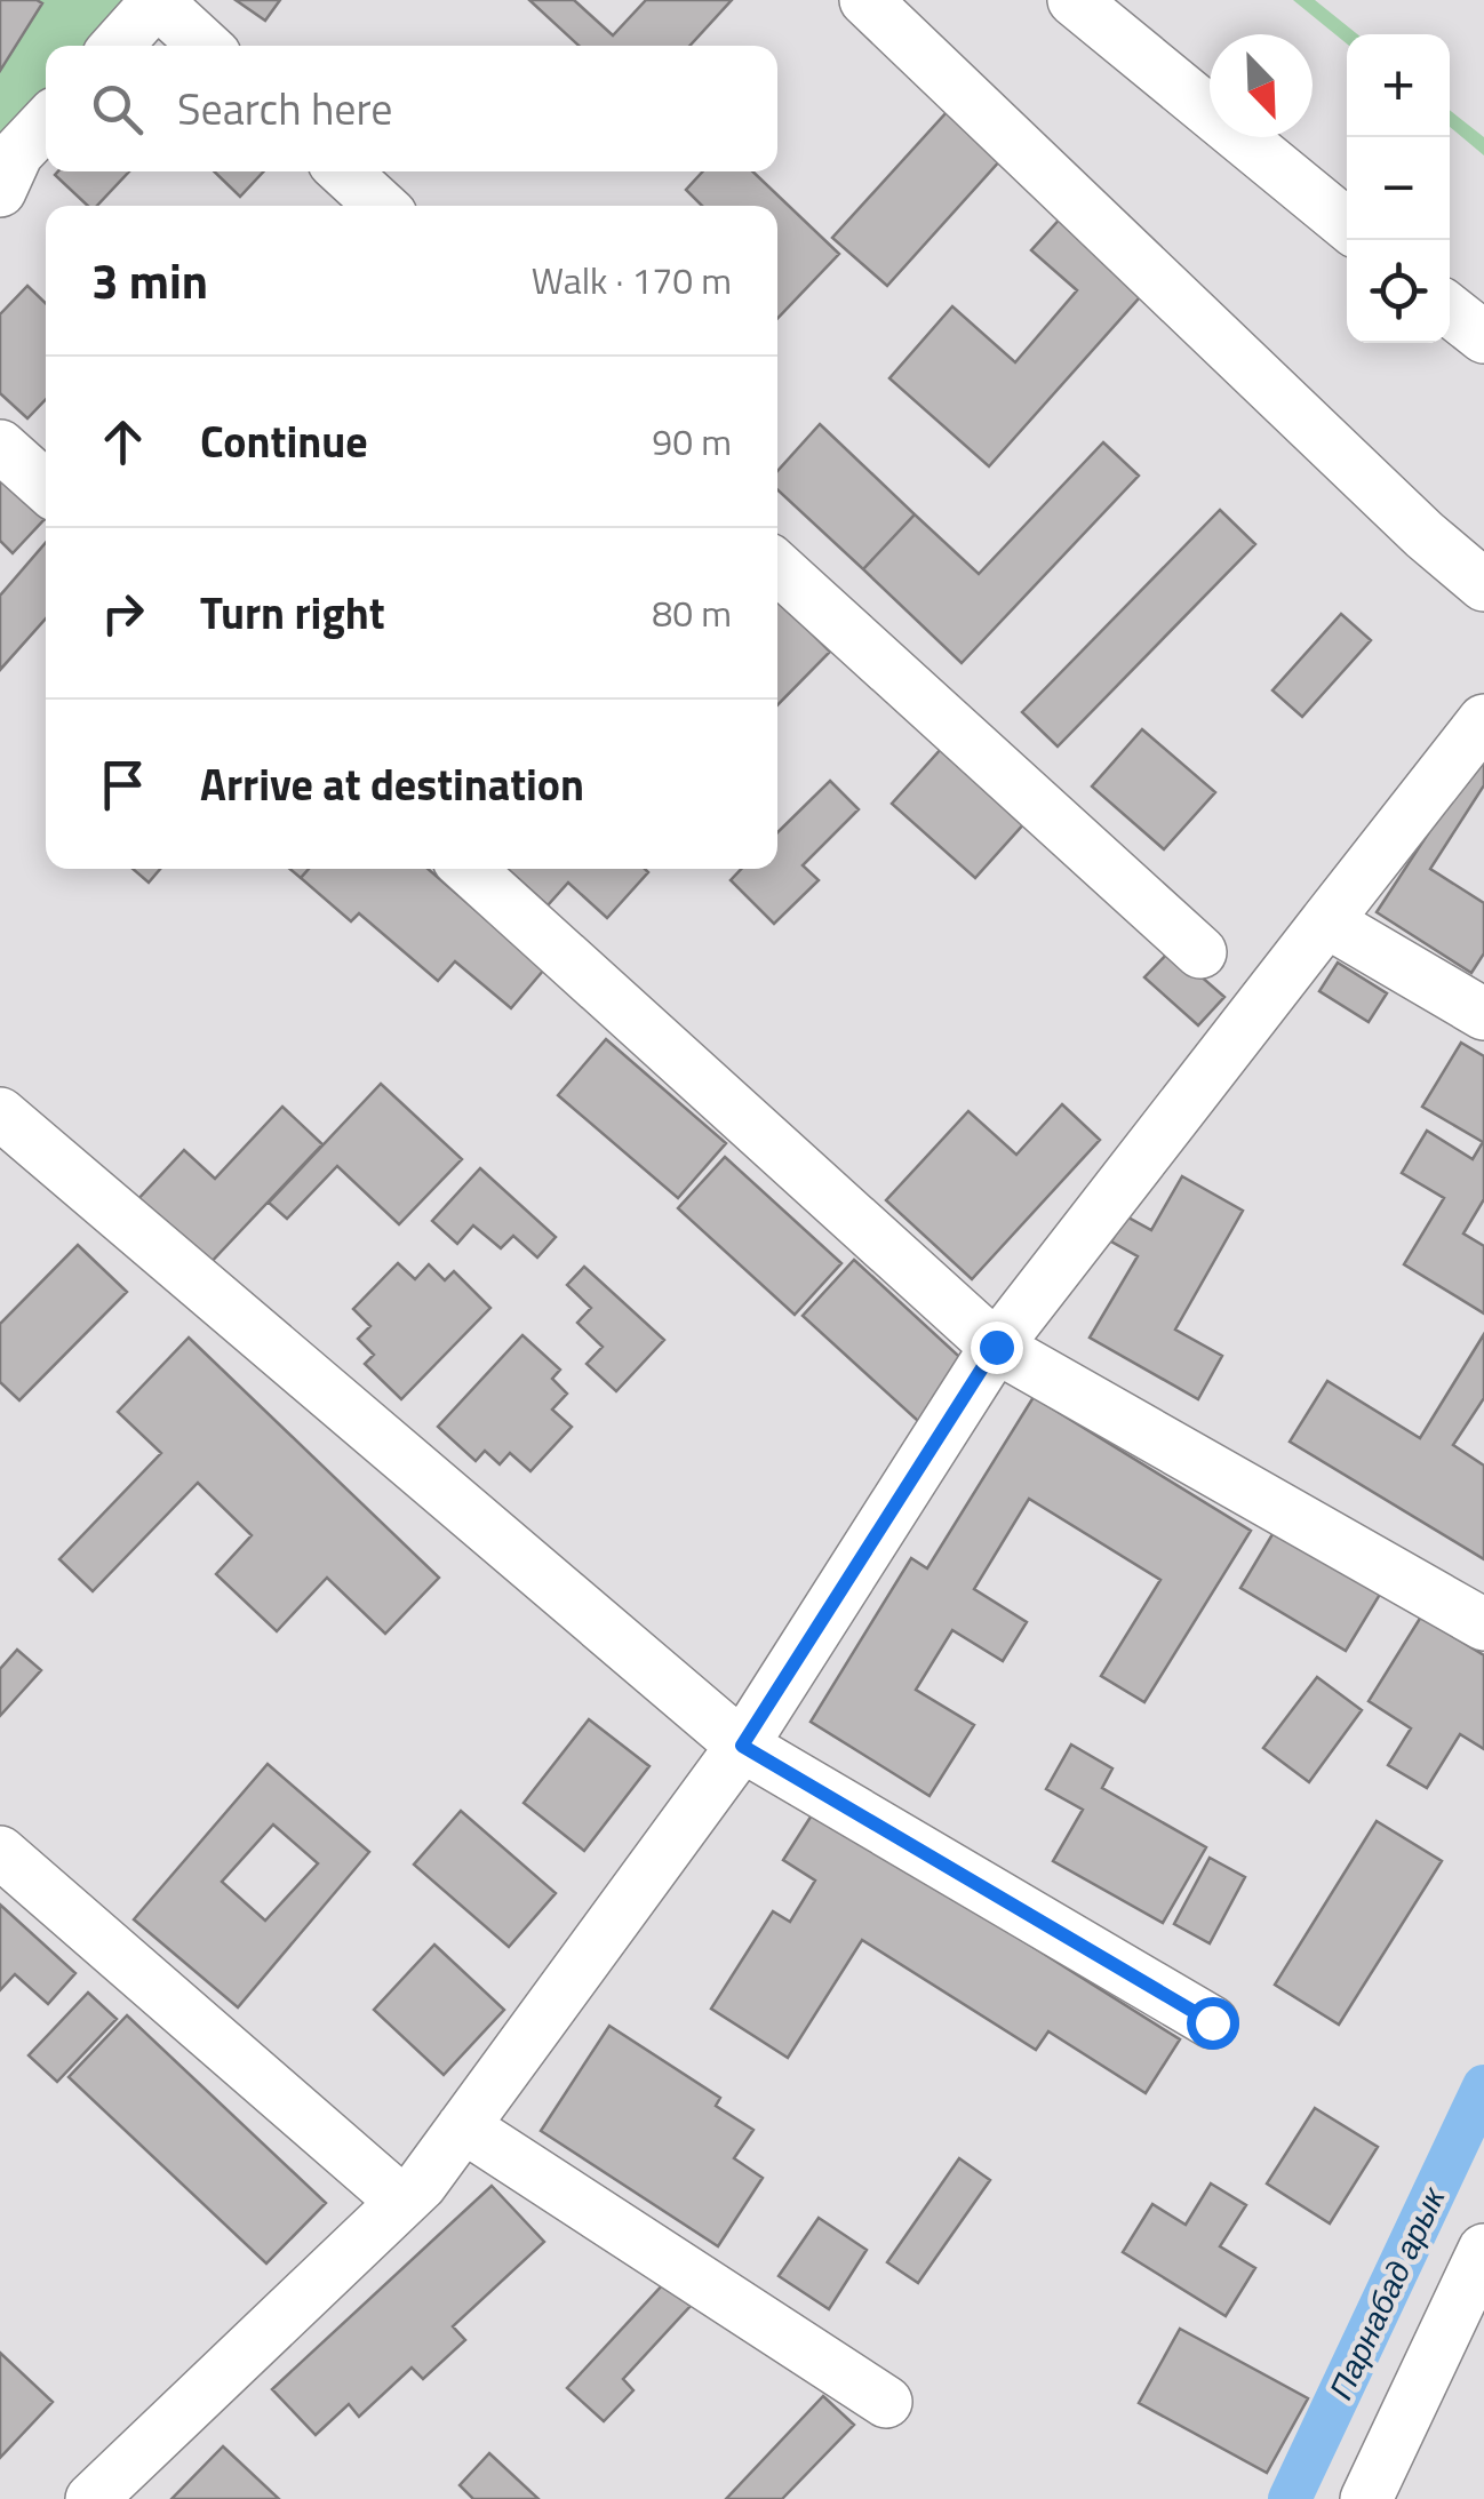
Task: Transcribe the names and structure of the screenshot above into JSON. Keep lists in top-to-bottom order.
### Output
{
  "water": ["Парнабад арык"],
  "north": "bottom right",
  "page": {
    "map_buttons": ["+", "−"],
    "search": "Search here",
    "heading": ["3 min", "Walk · 170 m"],
    "list": [
      ["Continue", "90 m"],
      ["Turn right", "80 m"],
      "Arrive at destination"
    ]
  }
}
